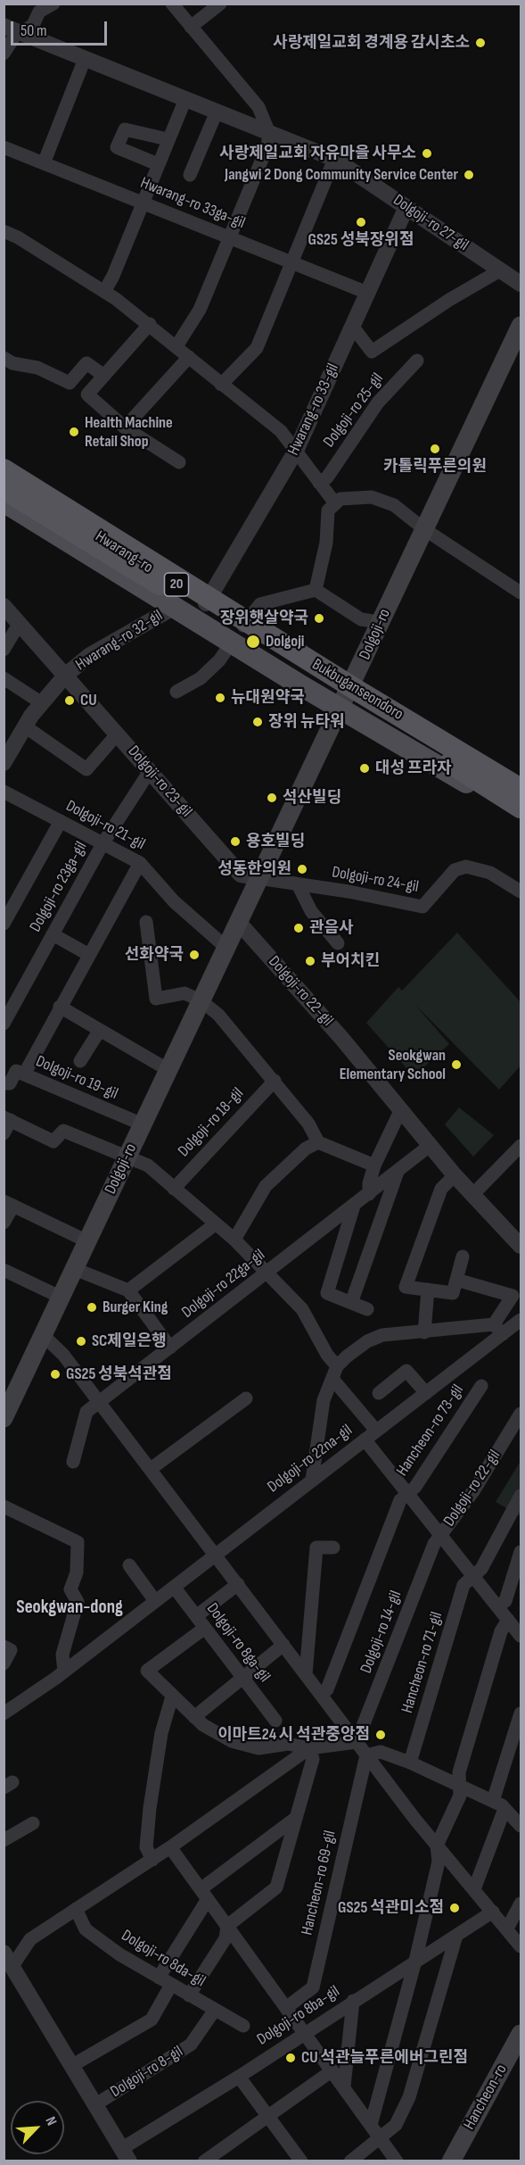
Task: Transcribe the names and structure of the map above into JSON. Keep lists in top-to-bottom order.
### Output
{
  "streets": {
    "highway": ["Bukbuganseondoro"],
    "main road": [
      "Hwarang-ro",
      "20",
      "Dolgoji-ro",
      "Hancheon-ro"
    ],
    "street": [
      "Hwarang-ro 33ga-gil",
      "Dolgoji-ro 27-gil",
      "Hwarang-ro 33-gil",
      "Dolgoji-ro 25-gil",
      "Hwarang-ro 32-gil",
      "Dolgoji-ro 23-gil",
      "Dolgoji-ro 21-gil",
      "Dolgoji-ro 24-gil",
      "Dolgoji-ro 23ga-gil",
      "Dolgoji-ro 22-gil",
      "Dolgoji-ro 19-gil",
      "Dolgoji-ro 18-gil",
      "Dolgoji-ro 22ga-gil",
      "Hancheon-ro 73-gil",
      "Dolgoji-ro 22na-gil",
      "Dolgoji-ro 14-gil",
      "Dolgoji-ro 8ga-gil",
      "Hancheon-ro 71-gil",
      "Hancheon-ro 69-gil",
      "Dolgoji-ro 8da-gil",
      "Dolgoji-ro 8ba-gil",
      "Dolgoji-ro 8-gil"
    ]
  },
  "crossings": [
    ["Hwarang-ro 33ga-gil", "Hwarang-ro 33-gil"],
    ["Dolgoji-ro 27-gil", "Hwarang-ro 33-gil"],
    ["Hwarang-ro 33-gil", "Hwarang-ro"],
    ["Hwarang-ro", "Dolgoji-ro"],
    ["Hwarang-ro", "Hwarang-ro 32-gil"],
    ["Dolgoji-ro", "Dolgoji-ro 23-gil"],
    ["Dolgoji-ro", "Dolgoji-ro 21-gil"],
    ["Dolgoji-ro", "Dolgoji-ro 24-gil"],
    ["Dolgoji-ro", "Dolgoji-ro 22-gil"],
    ["Dolgoji-ro", "Dolgoji-ro 19-gil"],
    ["Hwarang-ro 32-gil", "Dolgoji-ro 23-gil"],
    ["Dolgoji-ro 23-gil", "Dolgoji-ro 24-gil"],
    ["Dolgoji-ro 23-gil", "Dolgoji-ro 23ga-gil"],
    ["Dolgoji-ro 21-gil", "Dolgoji-ro 23ga-gil"],
    ["Dolgoji-ro 22-gil", "Dolgoji-ro 22ga-gil"],
    ["Dolgoji-ro 22-gil", "Hancheon-ro 73-gil"],
    ["Dolgoji-ro 22-gil", "Dolgoji-ro 14-gil"],
    ["Hancheon-ro 73-gil", "Dolgoji-ro 22na-gil"],
    ["Hancheon-ro 73-gil", "Dolgoji-ro 14-gil"],
    ["Hancheon-ro 73-gil", "Hancheon-ro 71-gil"],
    ["Dolgoji-ro 8da-gil", "Dolgoji-ro 8-gil"],
    ["Dolgoji-ro 8ba-gil", "Dolgoji-ro 8-gil"]
  ],
  "districts": ["Seokgwan-dong"],
  "places": [
    "사랑제일교회 경계용 감시초소",
    "사랑제일교회 자유마을 사무소",
    "Jangwi 2 Dong Community Service Center",
    "GS25 성북장위점",
    "Health Machine Retail Shop",
    "카톨릭푸른의원",
    "장위햇살약국",
    "Dolgoji",
    "뉴대원약국",
    "CU",
    "장위 뉴타워",
    "대성 프라자",
    "석산빌딩",
    "용호빌딩",
    "성동한의원",
    "관음사",
    "선화약국",
    "부어치킨",
    "Seokgwan Elementary School",
    "Burger King",
    "SC제일은행",
    "GS25 성북석관점",
    "이마트24 시 석관중앙점",
    "GS25 석관미소점",
    "CU 석관늘푸른에버그린점"
  ],
  "scale_bar": "50 m",
  "north": "top right"
}
